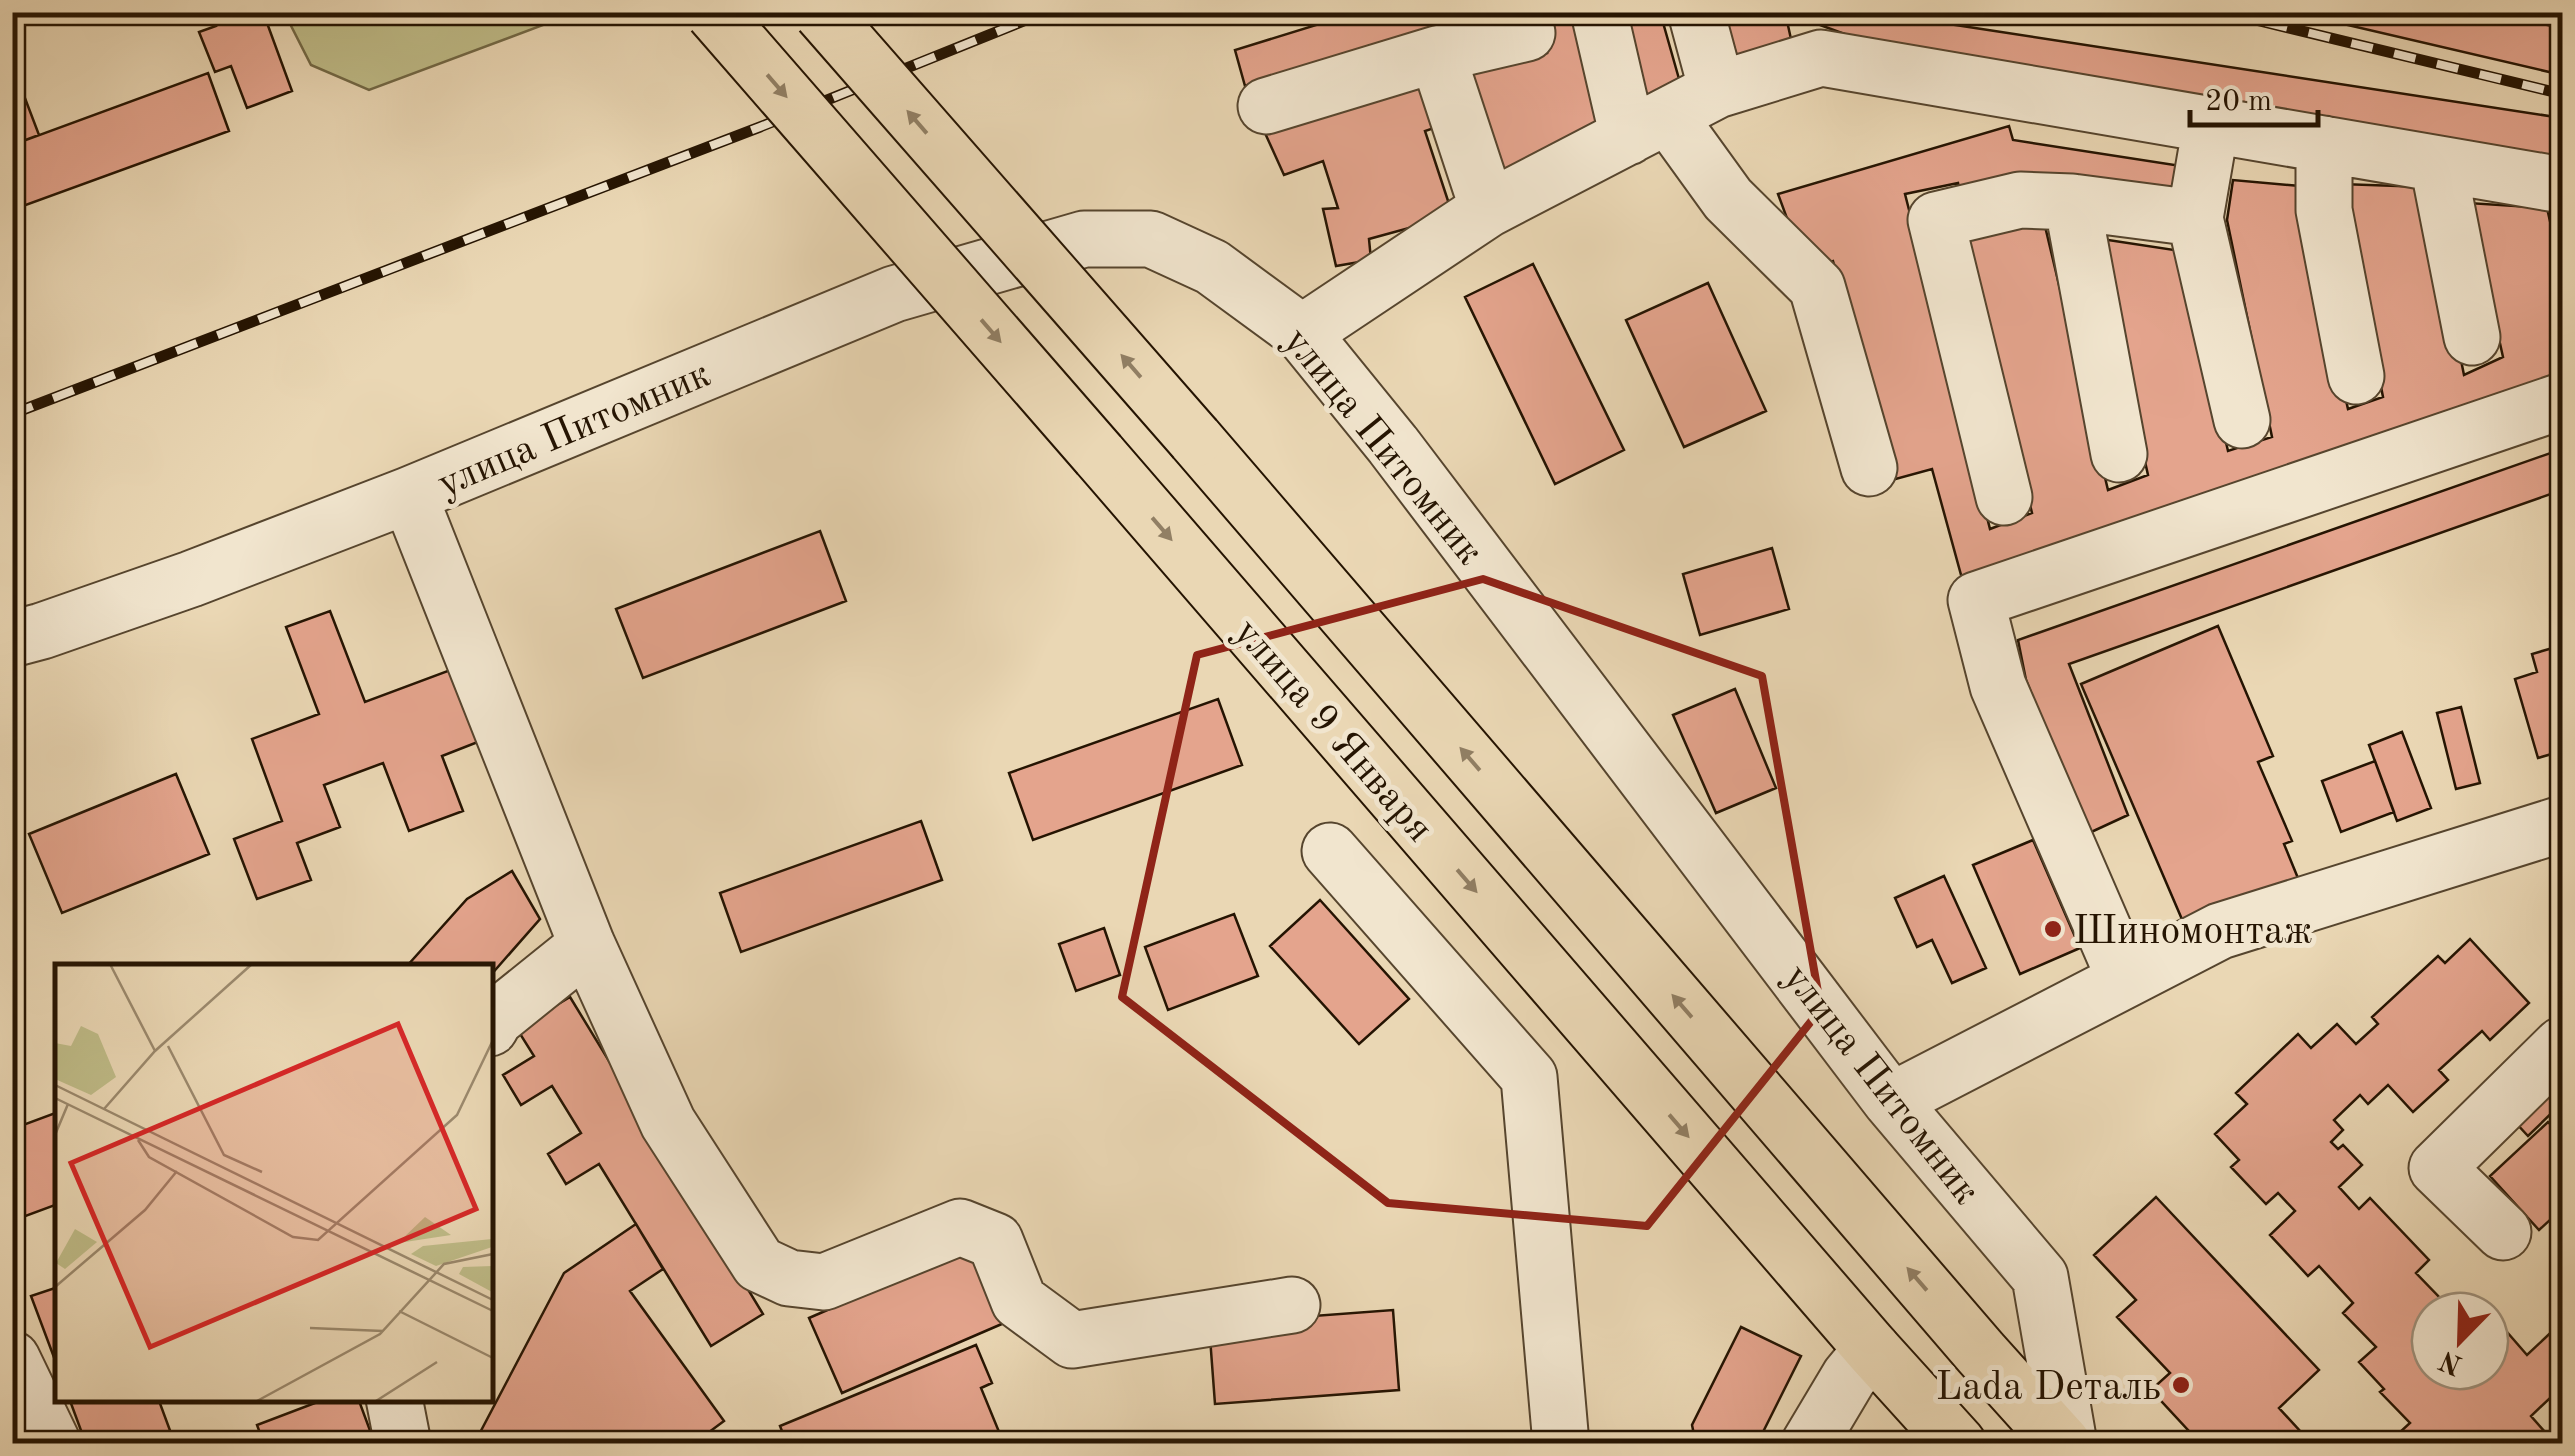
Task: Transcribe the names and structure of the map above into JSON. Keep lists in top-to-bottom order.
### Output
{
  "streets": {
    "main road": ["улица 9 Января"],
    "street": ["улица Питомник"]
  },
  "crossings": [
    ["улица Питомник", "улица 9 Января"]
  ],
  "places": ["Шиномонтаж", "Lada Dеталь"],
  "scale_bar": "20 m",
  "north": "bottom left"
}
